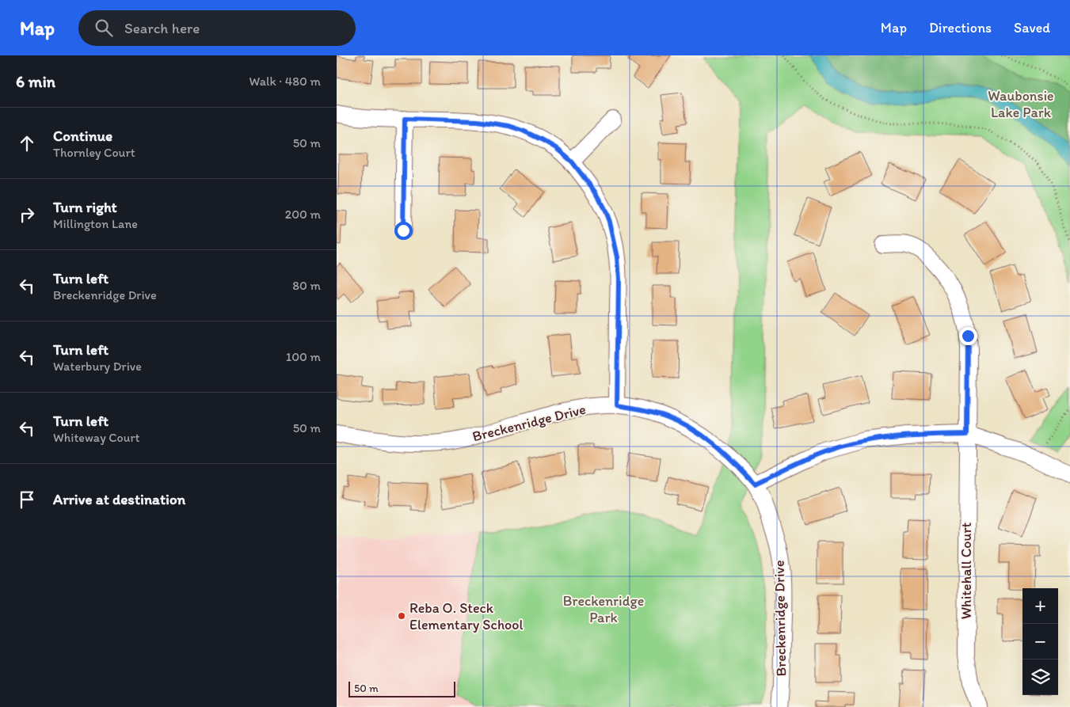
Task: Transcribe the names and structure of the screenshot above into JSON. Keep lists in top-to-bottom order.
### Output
{
  "streets": {
    "street": ["Breckenridge Drive", "Whitehall Court"]
  },
  "parks": ["Waubonsie Lake Park", "Breckenridge Park"],
  "places": ["Reba O. Steck Elementary School"],
  "scale_bar": "50 m",
  "page": {
    "header": "Map",
    "search": "Search here",
    "nav": ["Map", "Directions", "Saved"],
    "heading": ["6 min", "Walk · 480 m"],
    "list": [
      ["Continue", "Thornley Court", "50 m"],
      ["Turn right", "Millington Lane", "200 m"],
      ["Turn left", "Breckenridge Drive", "80 m"],
      ["Turn left", "Waterbury Drive", "100 m"],
      ["Turn left", "Whiteway Court", "50 m"],
      "Arrive at destination"
    ],
    "map_buttons": ["+", "−"],
    "scale": "50 m"
  }
}
